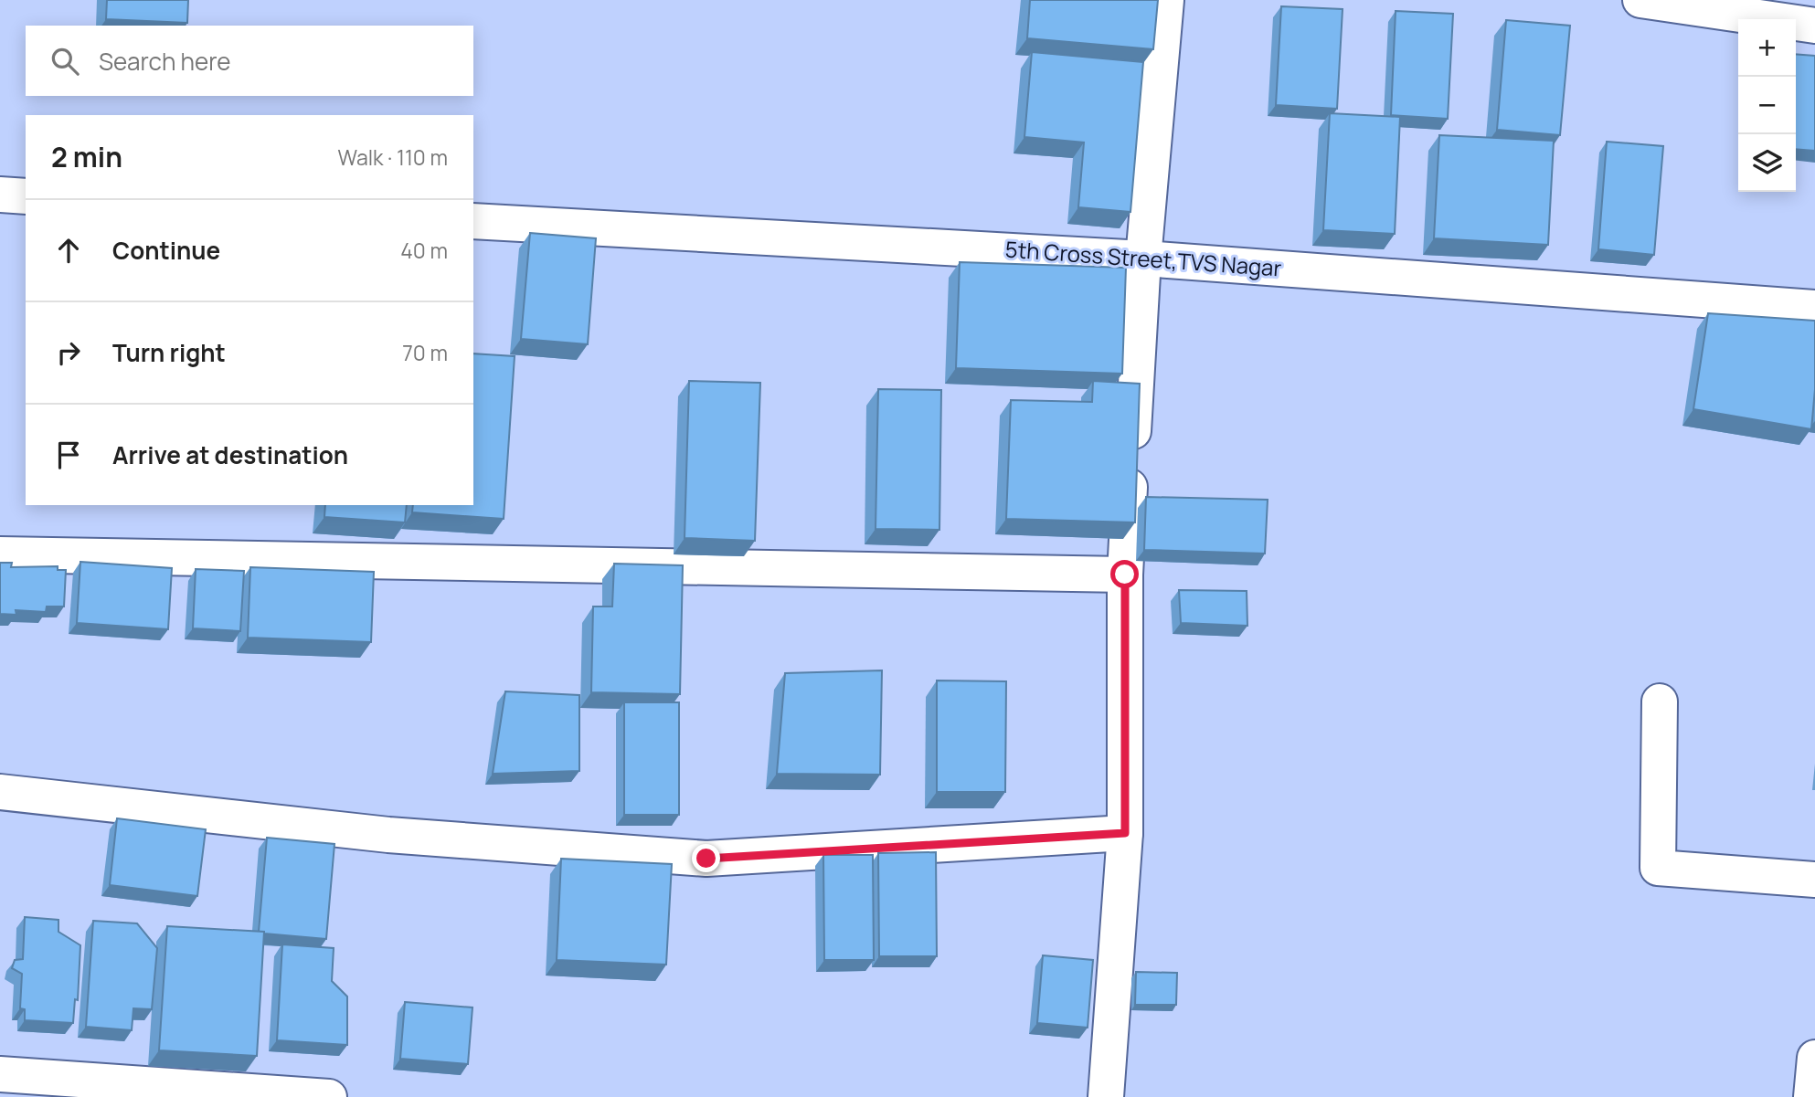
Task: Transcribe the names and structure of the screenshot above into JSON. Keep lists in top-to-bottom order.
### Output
{
  "streets": {
    "street": ["5th Cross Street,TVS Nagar"]
  },
  "page": {
    "map_buttons": ["+", "−"],
    "search": "Search here",
    "heading": ["2 min", "Walk · 110 m"],
    "list": [
      ["Continue", "40 m"],
      ["Turn right", "70 m"],
      "Arrive at destination"
    ]
  }
}
